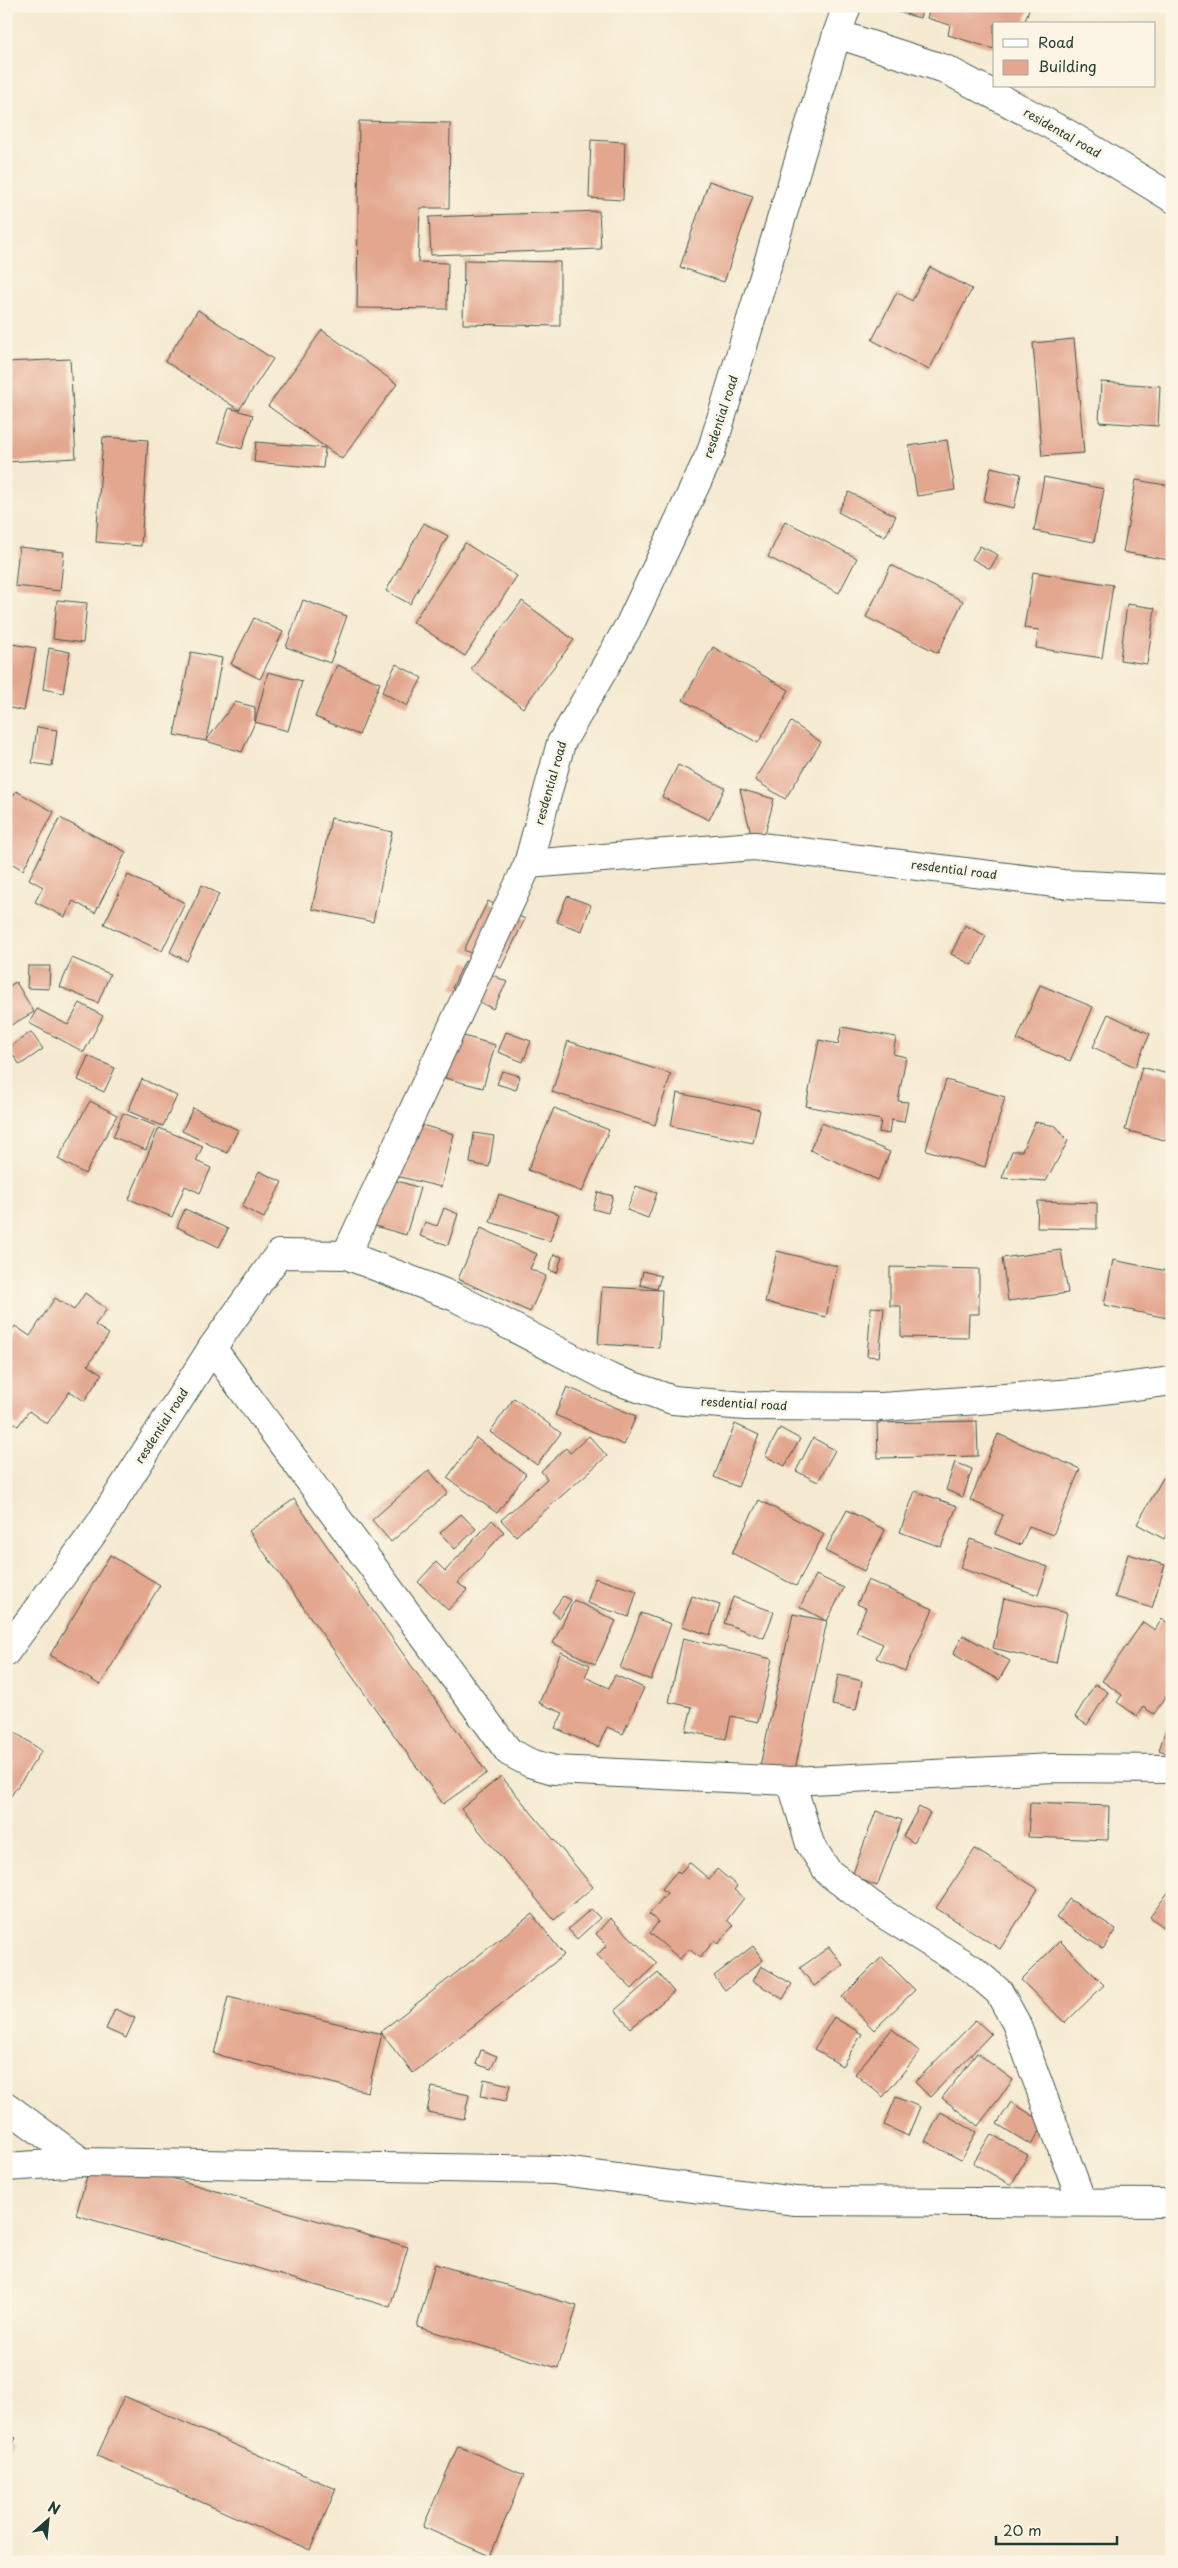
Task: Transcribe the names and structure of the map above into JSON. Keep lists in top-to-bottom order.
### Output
{
  "streets": {
    "street": ["residental road", "resdential road"]
  },
  "crossings": [
    ["residental road", "resdential road"]
  ],
  "legend": ["Road", "Building"],
  "scale_bar": "20 m",
  "north": "top right"
}
